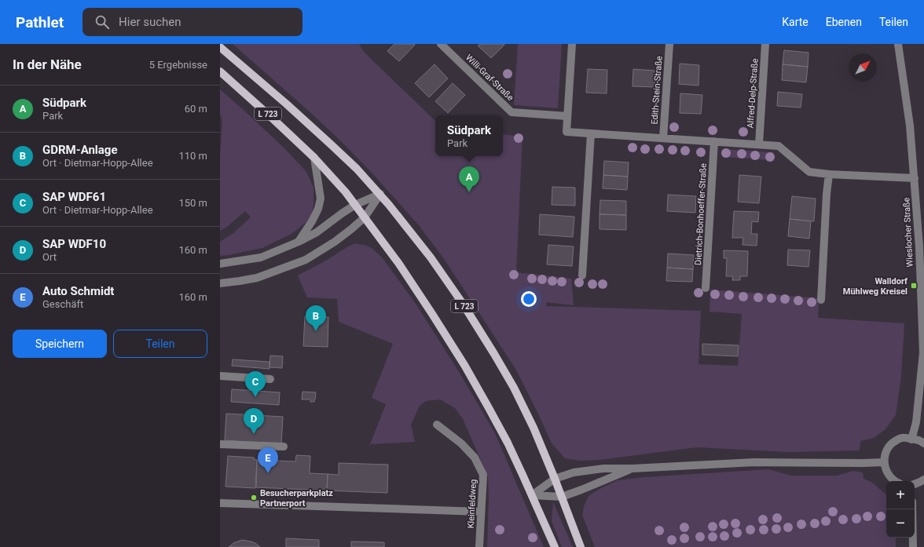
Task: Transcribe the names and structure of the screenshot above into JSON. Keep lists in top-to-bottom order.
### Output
{
  "streets": {
    "main road": ["L 723"],
    "street": [
      "Willi-Graf-Straße",
      "Edith-Stein-Straße",
      "Alfred-Delp-Straße",
      "Dietrich-Bonhoeffer-Straße",
      "Wieslocher Straße",
      "Kleinfeldweg"
    ]
  },
  "places": {
    "transit": ["Walldorf Mühlweg Kreisel"],
    "other": ["Besucherparkplatz Partnerport"]
  },
  "north": "top right",
  "page": {
    "header": "Pathlet",
    "search": "Hier suchen",
    "nav": ["Karte", "Ebenen", "Teilen"],
    "heading": ["In der Nähe", "5 Ergebnisse"],
    "list": [
      {
        "mark": "A",
        "name": "Südpark",
        "note": "Park",
        "value": "60 m"
      },
      {
        "mark": "B",
        "name": "GDRM-Anlage",
        "note": "Ort · Dietmar-Hopp-Allee",
        "value": "110 m"
      },
      {
        "mark": "C",
        "name": "SAP WDF61",
        "note": "Ort · Dietmar-Hopp-Allee",
        "value": "150 m"
      },
      {
        "mark": "D",
        "name": "SAP WDF10",
        "note": "Ort",
        "value": "160 m"
      },
      {
        "mark": "E",
        "name": "Auto Schmidt",
        "note": "Geschäft",
        "value": "160 m"
      }
    ],
    "popup": ["Südpark", "Park"],
    "pins": [
      "A",
      "B",
      "C",
      "D",
      "E"
    ],
    "buttons": ["Speichern", "Teilen"],
    "map_buttons": ["+", "−"]
  }
}
